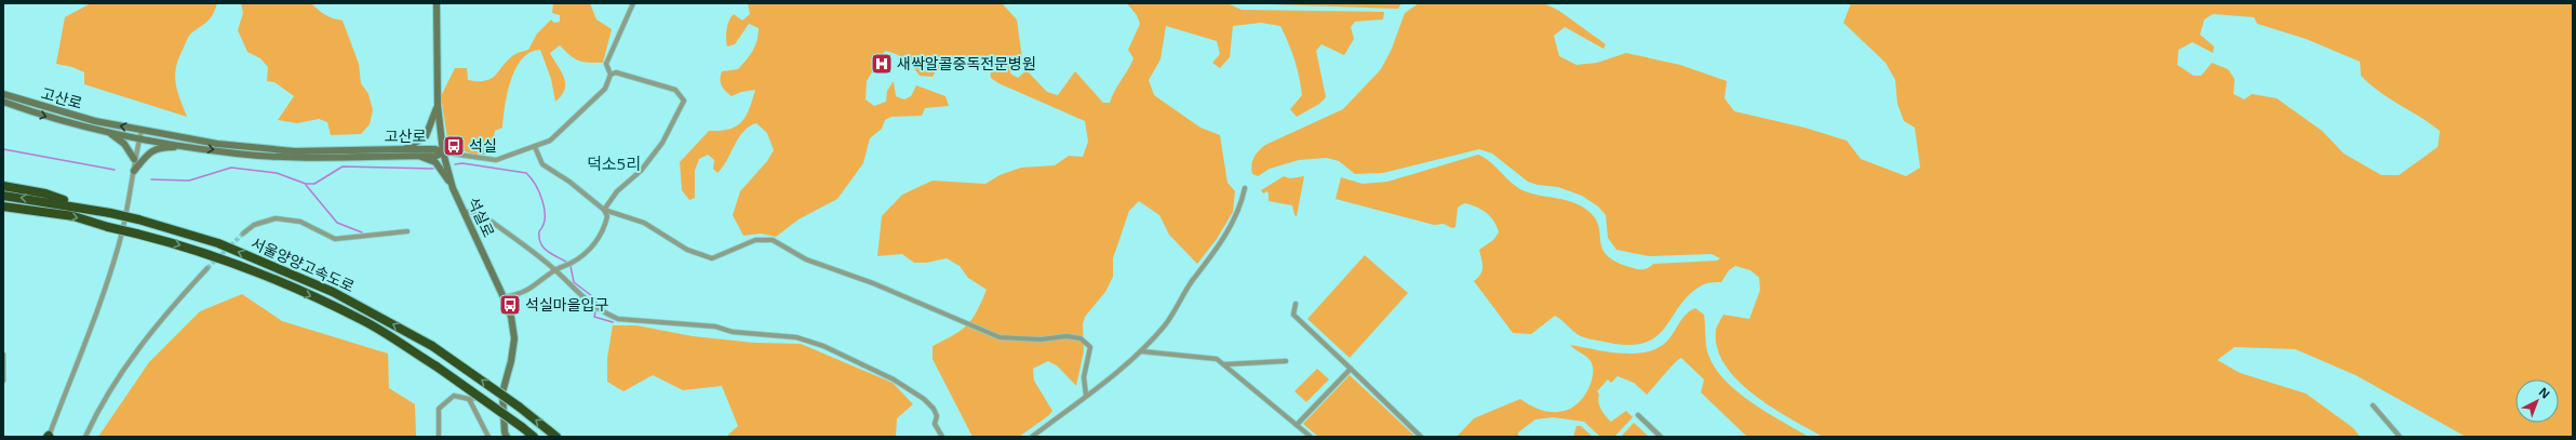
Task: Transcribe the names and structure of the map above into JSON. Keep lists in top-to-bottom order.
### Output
{
  "streets": {
    "highway": ["서울양양고속도로"],
    "street": ["고산로", "석실로"]
  },
  "crossings": [
    ["고산로", "석실로"]
  ],
  "districts": ["덕소5리"],
  "places": {
    "hospital": ["새싹알콜중독전문병원"],
    "bus stop": ["석실", "석실마을입구"]
  },
  "north": "top right"
}
